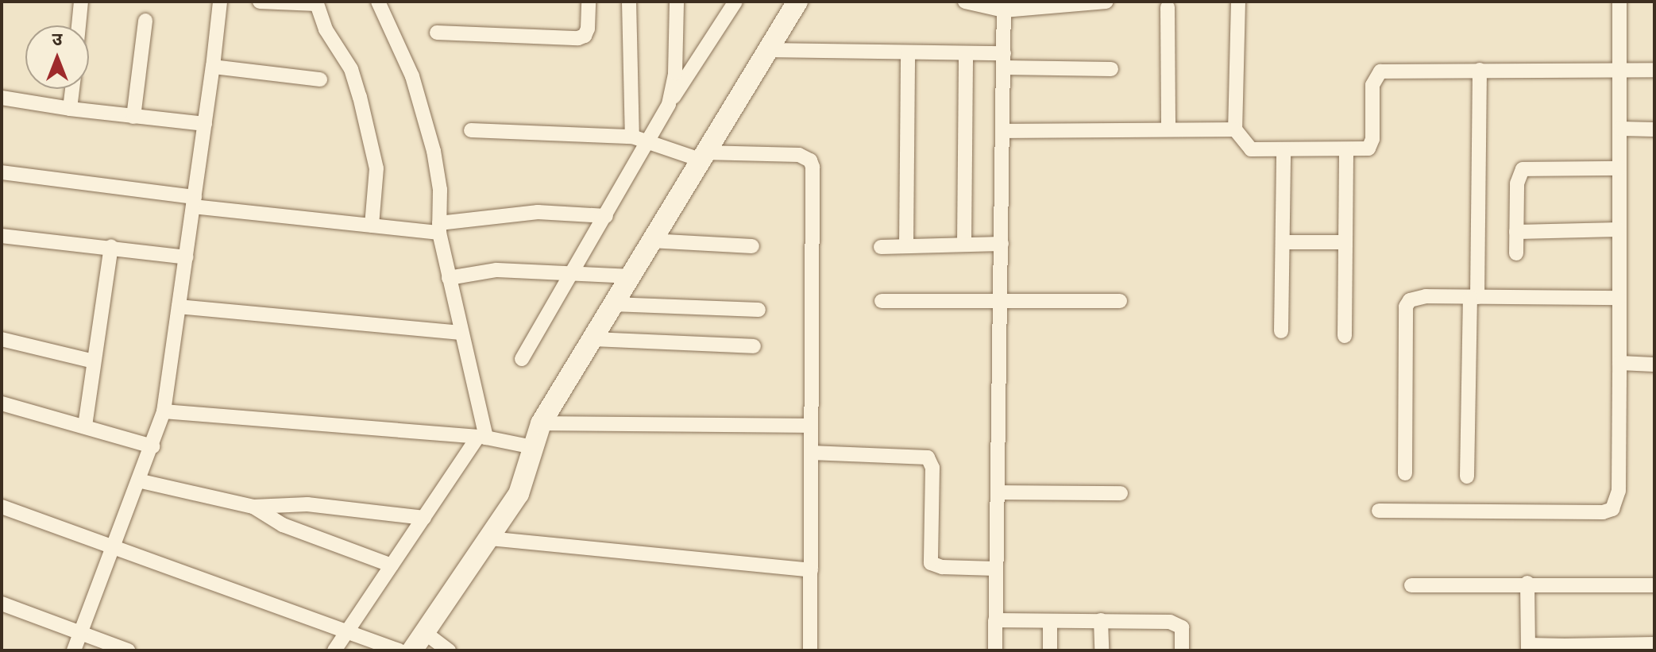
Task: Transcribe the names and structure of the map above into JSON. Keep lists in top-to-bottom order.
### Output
{
  "north": "top"
}
